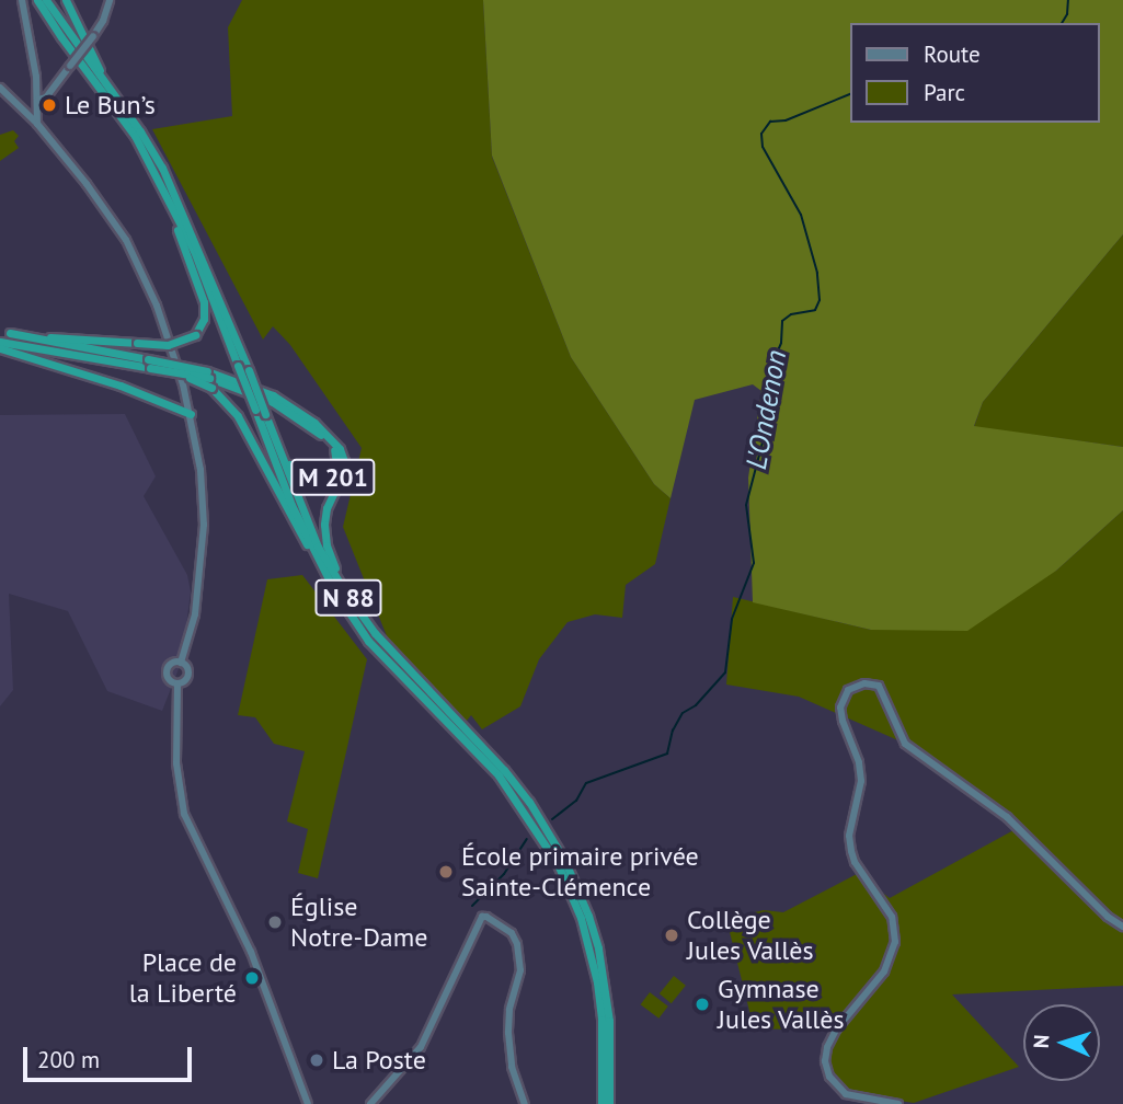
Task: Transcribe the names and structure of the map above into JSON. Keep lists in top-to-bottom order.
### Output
{
  "streets": {
    "highway": ["M 201", "N 88"]
  },
  "crossings": [
    ["M 201", "N 88"]
  ],
  "water": ["L'Ondenon"],
  "places": [
    "Le Bun’s",
    "École primaire privée Sainte-Clémence",
    "Église Notre-Dame",
    "Collège Jules Vallès",
    "Place de la Liberté",
    "Gymnase Jules Vallès",
    "La Poste"
  ],
  "legend": ["Route", "Parc"],
  "scale_bar": "200 m",
  "north": "left"
}
